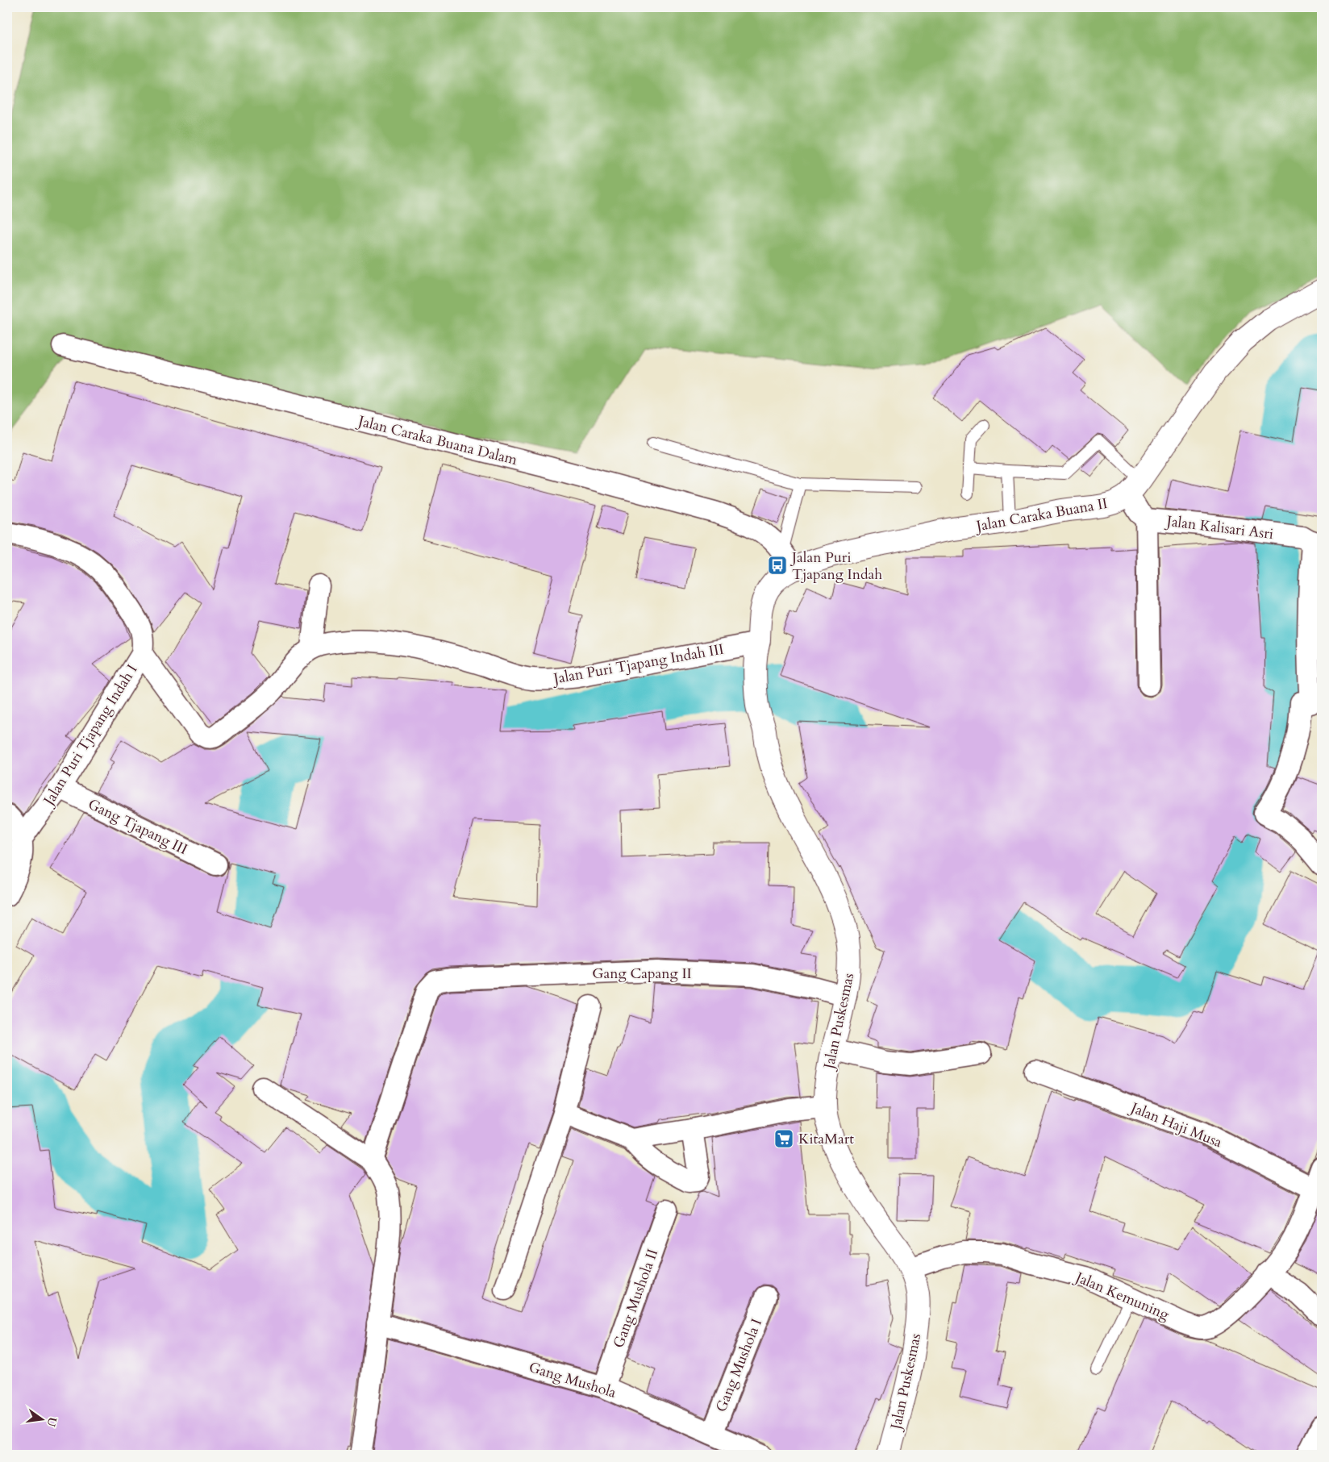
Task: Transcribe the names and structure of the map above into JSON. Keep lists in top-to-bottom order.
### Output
{
  "streets": {
    "street": [
      "Jalan Caraka Buana Dalam",
      "Jalan Caraka Buana II",
      "Jalan Kalisari Asri",
      "Jalan Puri Tjapang Indah III",
      "Jalan Puri Tjapang Indah I",
      "Gang Tjapang III",
      "Gang Capang II",
      "Jalan Puskesmas",
      "Jalan Haji Musa",
      "Jalan Kemuning",
      "Gang Mushola II",
      "Gang Mushola I",
      "Gang Mushola"
    ]
  },
  "crossings": [
    ["Jalan Caraka Buana Dalam", "Jalan Caraka Buana II"],
    ["Jalan Caraka Buana Dalam", "Jalan Puskesmas"],
    ["Jalan Caraka Buana II", "Jalan Kalisari Asri"],
    ["Jalan Caraka Buana II", "Jalan Puskesmas"],
    ["Jalan Puri Tjapang Indah III", "Jalan Puri Tjapang Indah I"],
    ["Jalan Puri Tjapang Indah III", "Jalan Puskesmas"],
    ["Jalan Puri Tjapang Indah I", "Gang Tjapang III"],
    ["Gang Capang II", "Jalan Puskesmas"],
    ["Jalan Puskesmas", "Jalan Kemuning"],
    ["Jalan Haji Musa", "Jalan Kemuning"],
    ["Gang Mushola II", "Gang Mushola"],
    ["Gang Mushola I", "Gang Mushola"]
  ],
  "places": {
    "bus stop": ["Jalan Puri Tjapang Indah"],
    "supermarket": ["KitaMart"]
  },
  "north": "right"
}
